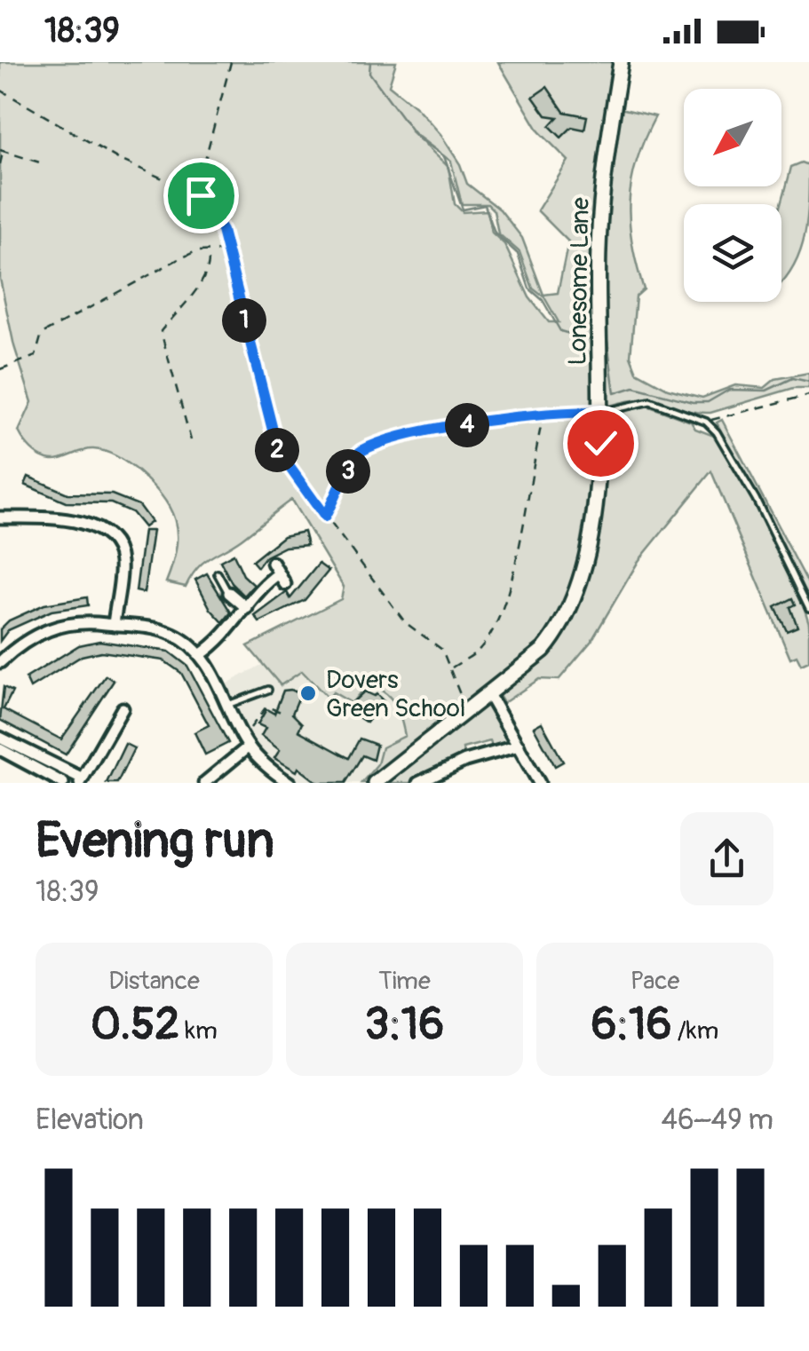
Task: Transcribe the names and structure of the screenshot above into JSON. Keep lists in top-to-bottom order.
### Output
{
  "streets": {
    "street": ["Lonesome Lane"]
  },
  "places": ["Dovers Green School"],
  "north": "bottom left",
  "page": {
    "status": "18:39",
    "pins": [
      "1",
      "4",
      "2",
      "3"
    ],
    "heading": ["Evening run", "18:39"],
    "stats": [
      ["Distance", "0.52 km"],
      ["Time", "3:16"],
      ["Pace", "6:16 /km"]
    ],
    "chart": ["Elevation", "46–49 m"]
  }
}
